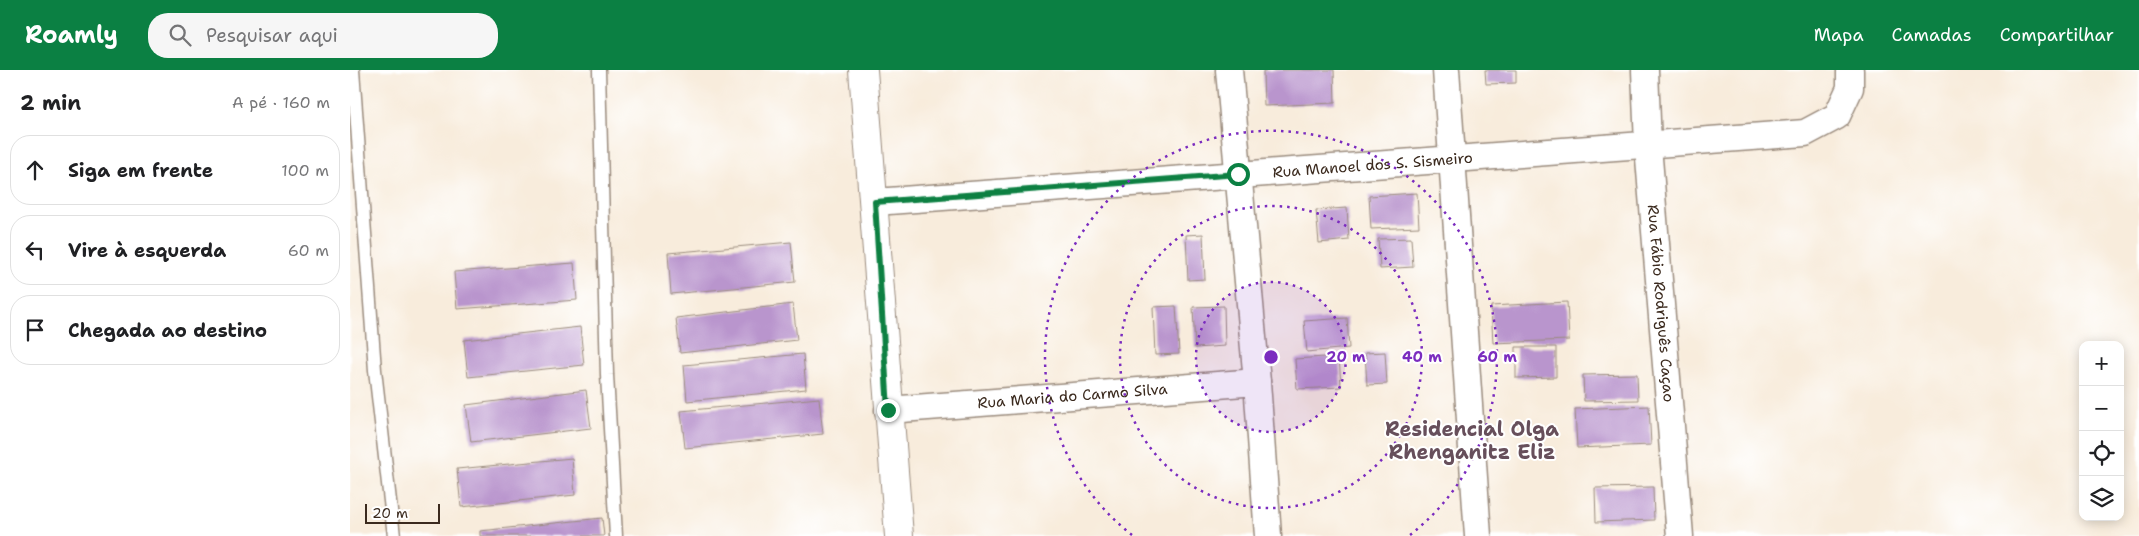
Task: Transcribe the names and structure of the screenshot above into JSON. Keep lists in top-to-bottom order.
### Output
{
  "streets": {
    "street": ["Rua Manoel dos S. Sismeiro", "Rua Fábio Rodriguês Caçao", "Rua Maria do Carmo Silva"]
  },
  "crossings": [
    ["Rua Manoel dos S. Sismeiro", "Rua Fábio Rodriguês Caçao"]
  ],
  "districts": ["Residencial Olga Rhenganitz Eliz"],
  "scale_bar": "20 m",
  "page": {
    "header": "Roamly",
    "search": "Pesquisar aqui",
    "nav": ["Mapa", "Camadas", "Compartilhar"],
    "heading": ["2 min", "A pé · 160 m"],
    "list": [
      ["Siga em frente", "100 m"],
      ["Vire à esquerda", "60 m"],
      "Chegada ao destino"
    ],
    "map_buttons": ["+", "−"],
    "scale": "20 m"
  },
  "rings": ["20 m", "40 m", "60 m"]
}
